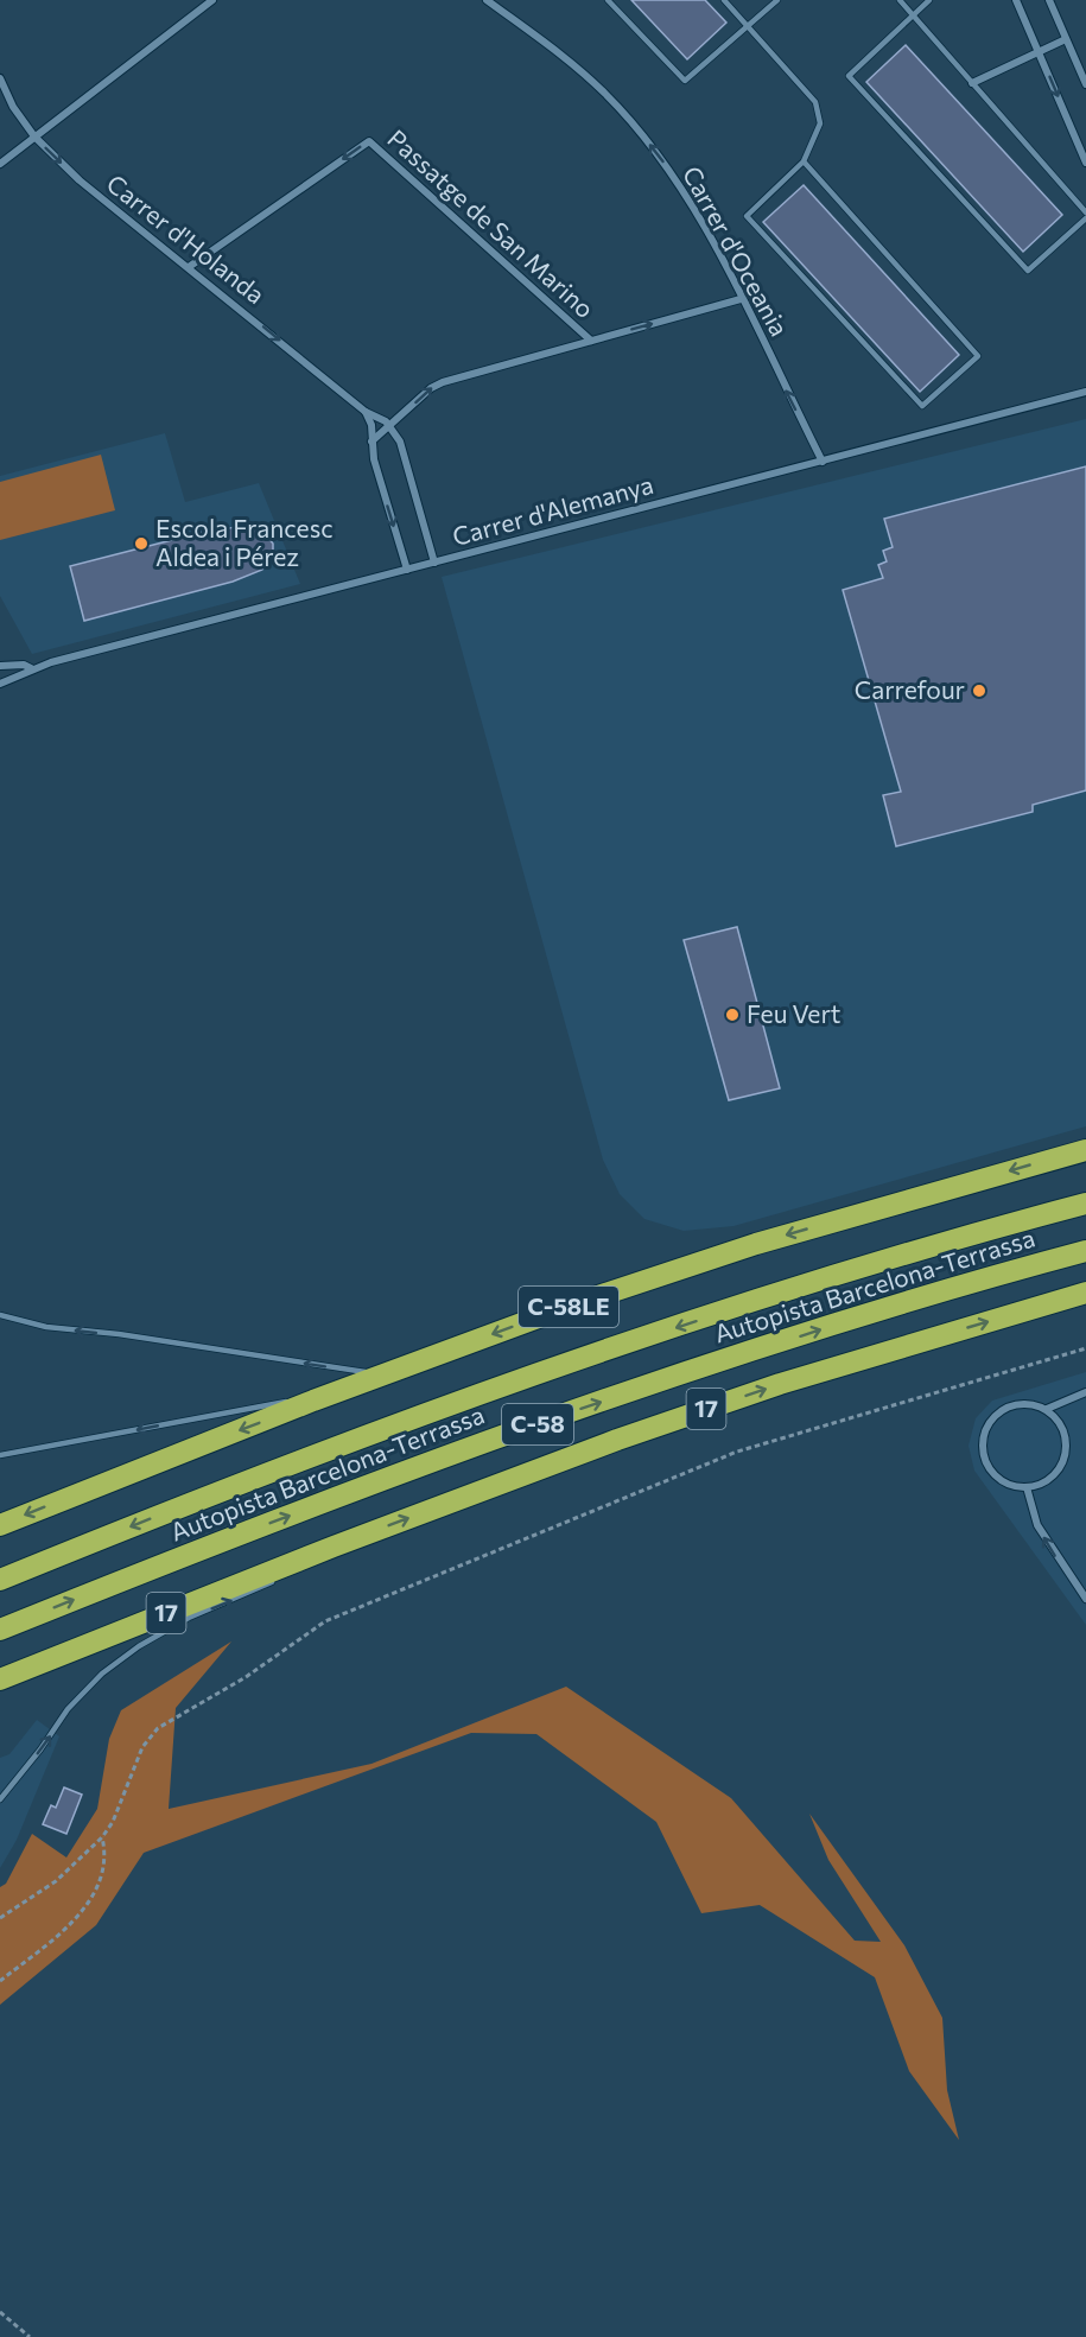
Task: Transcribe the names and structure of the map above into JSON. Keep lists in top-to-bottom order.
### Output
{
  "streets": {
    "highway": [
      "Autopista Barcelona-Terrassa",
      "C-58LE",
      "17",
      "C-58"
    ],
    "street": [
      "Passatge de San Marino",
      "Carrer d'Holanda",
      "Carrer d'Oceania",
      "Carrer d'Alemanya"
    ]
  },
  "crossings": [
    ["Passatge de San Marino", "Carrer d'Holanda"],
    ["Carrer d'Oceania", "Carrer d'Alemanya"]
  ],
  "one_way": ["Carrer d'Holanda", "Carrer d'Oceania"],
  "places": ["Escola Francesc Aldea i Pérez", "Carrefour", "Feu Vert"]
}
